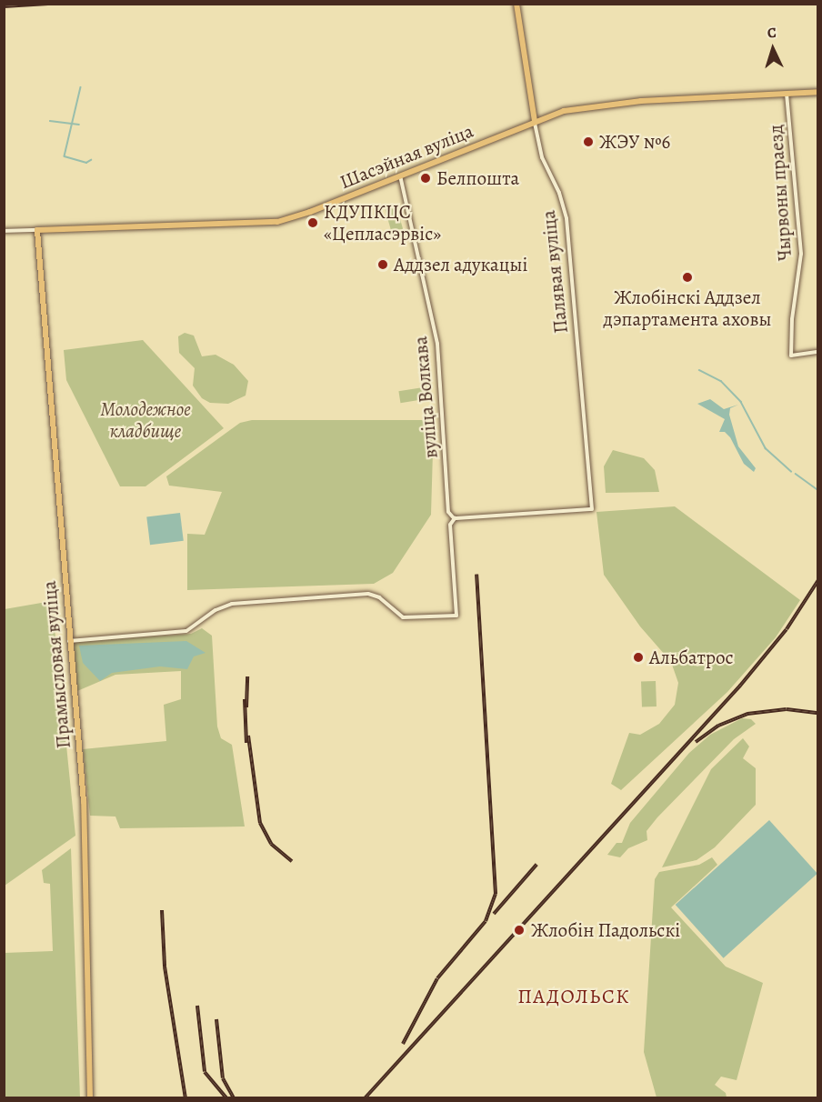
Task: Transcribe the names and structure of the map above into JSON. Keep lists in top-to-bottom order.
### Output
{
  "streets": {
    "main road": ["Шасэйная вуліца", "Палявая вуліца", "Прамысловая вуліца"],
    "street": ["Чырвоны праезд", "вуліца Волкава"]
  },
  "crossings": [
    ["Шасэйная вуліца", "Чырвоны праезд"],
    ["Шасэйная вуліца", "Палявая вуліца"],
    ["Шасэйная вуліца", "вуліца Волкава"],
    ["Шасэйная вуліца", "Прамысловая вуліца"],
    ["Палявая вуліца", "вуліца Волкава"],
    ["вуліца Волкава", "Прамысловая вуліца"]
  ],
  "districts": ["ПАДОЛЬСК"],
  "parks": ["Молодежное кладбище"],
  "places": [
    "ЖЭУ №6",
    "Белпошта",
    "КДУПКЦС «Цепласэрвіс»",
    "Аддзел адукацыі",
    "Жлобінскі Аддзел дэпартамента аховы",
    "Альбатрос",
    "Жлобін Падольскі"
  ],
  "north": "top"
}
